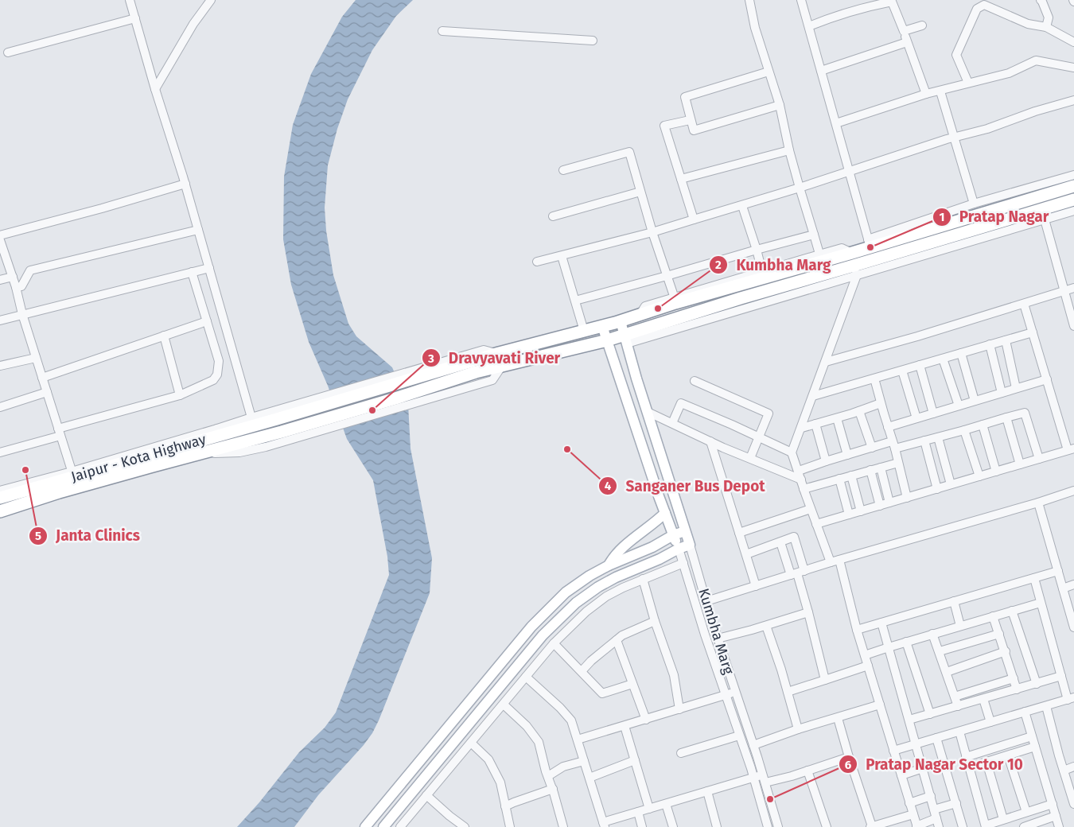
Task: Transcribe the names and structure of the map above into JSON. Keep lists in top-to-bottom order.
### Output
{
  "streets": {
    "highway": ["Jaipur - Kota Highway"],
    "main road": ["Kumbha Marg"]
  },
  "places": [
    "Pratap Nagar",
    "Kumbha Marg",
    "Dravyavati River",
    "Sanganer Bus Depot",
    "Janta Clinics",
    "Pratap Nagar Sector 10"
  ]
}
